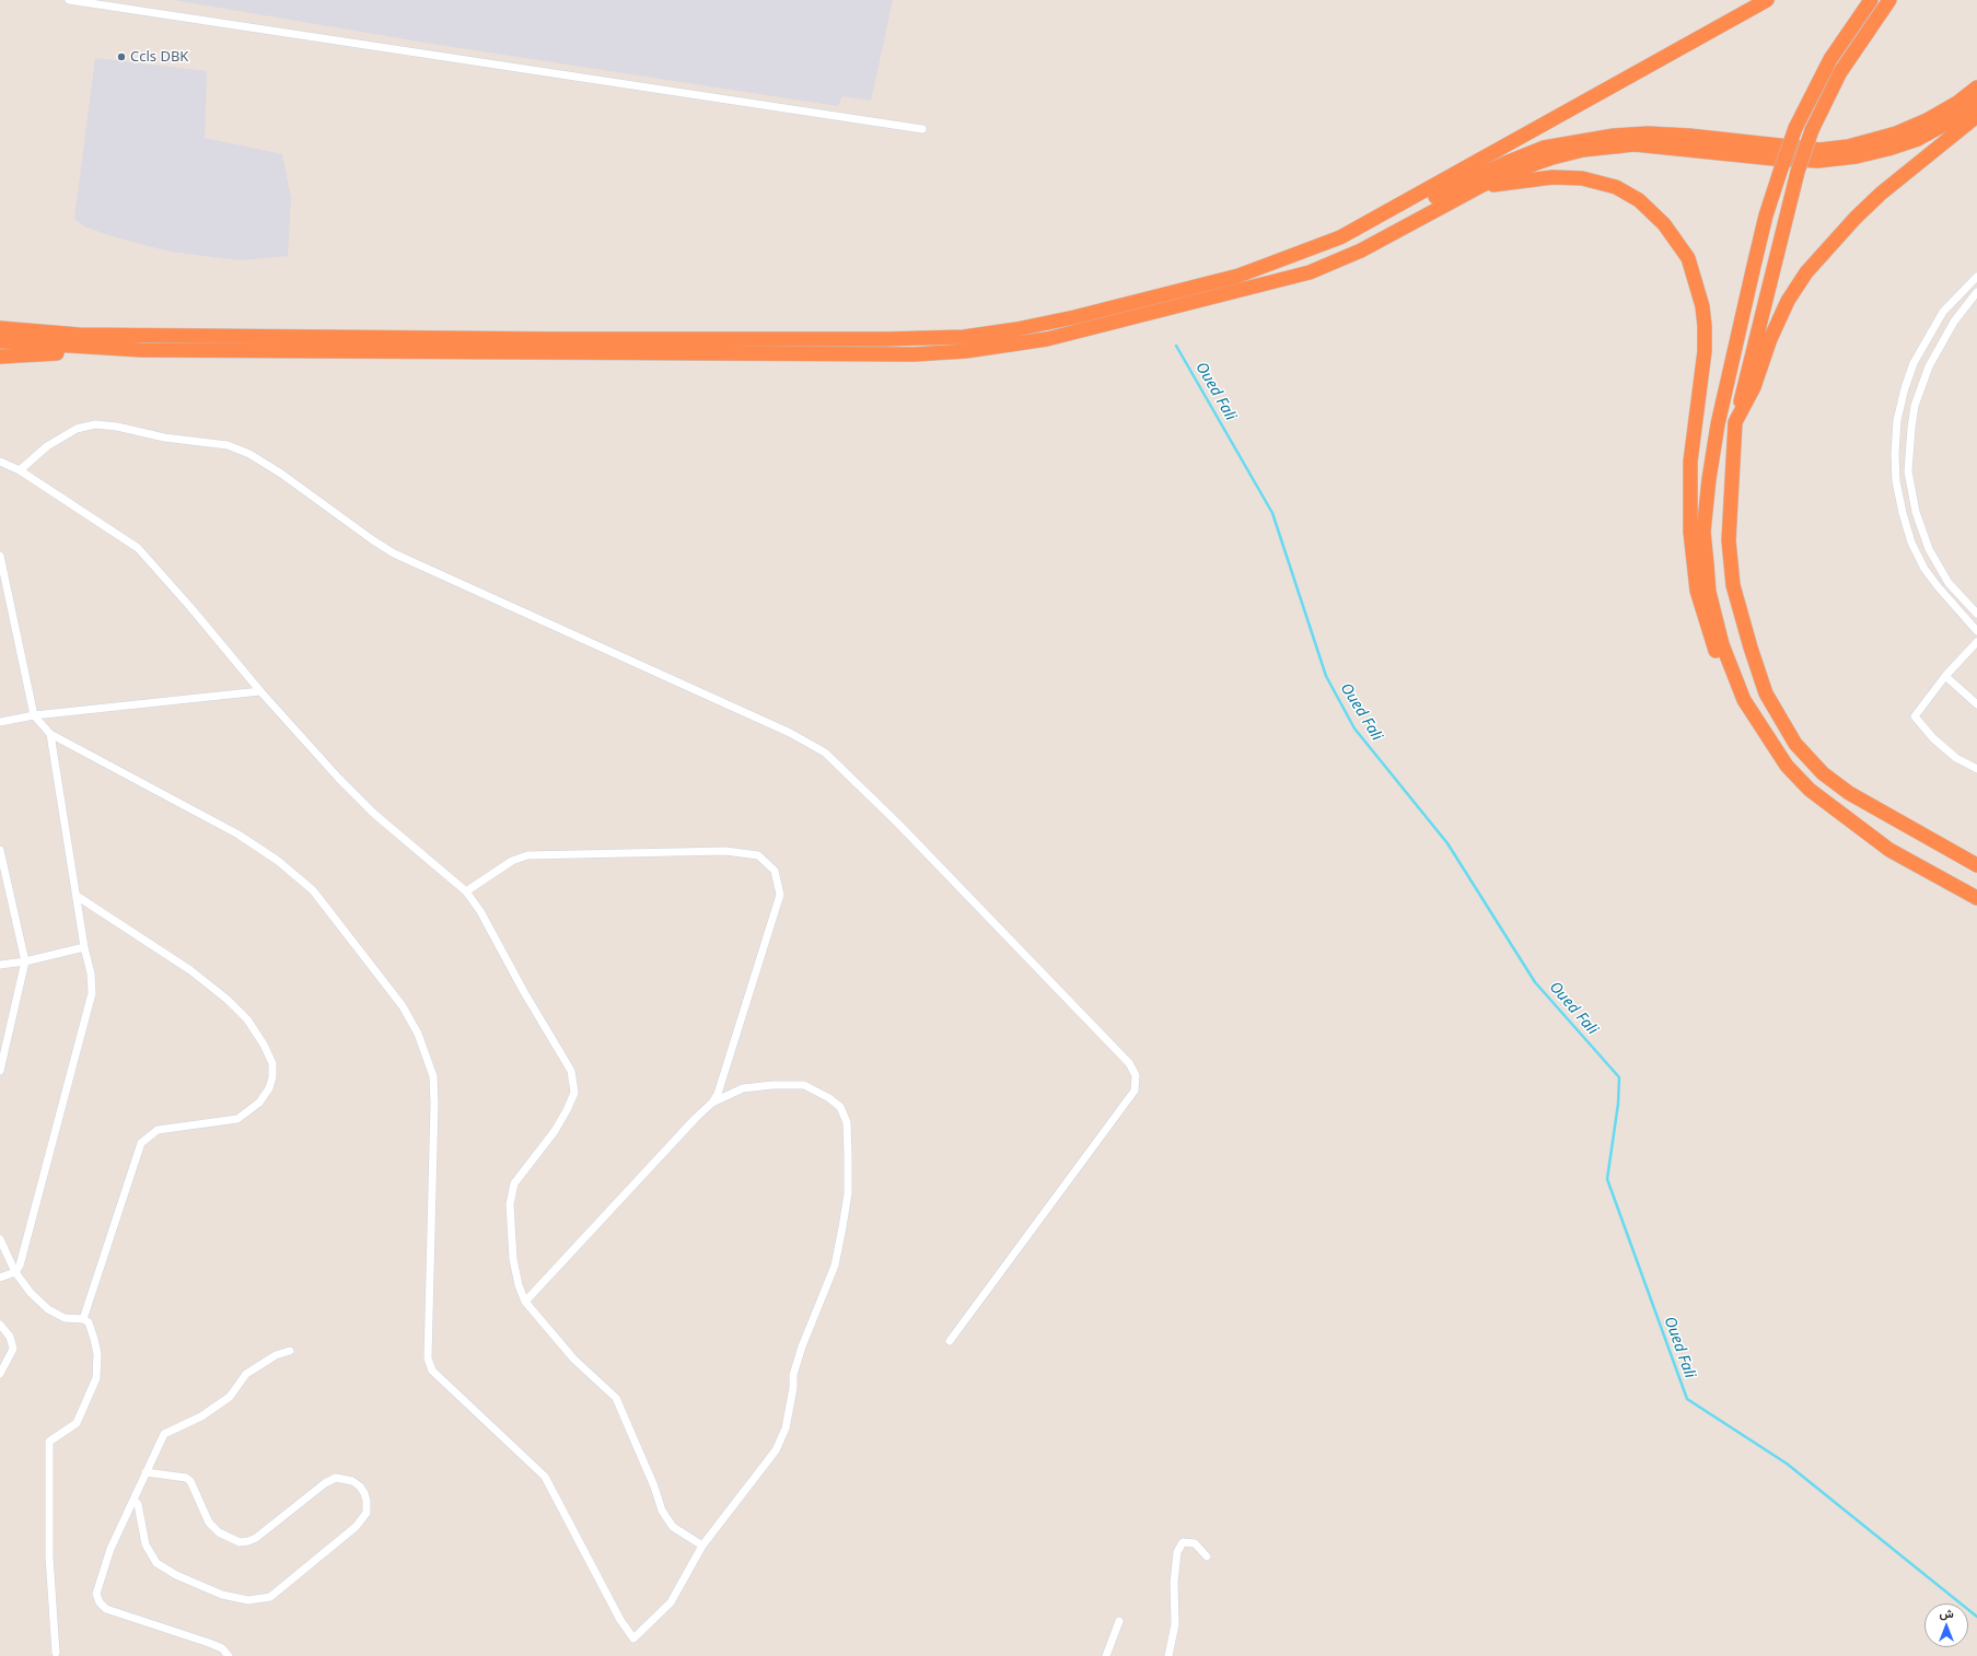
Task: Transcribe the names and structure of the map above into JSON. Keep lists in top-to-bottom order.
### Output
{
  "water": ["Oued Fali"],
  "places": ["Ccls DBK"],
  "north": "top"
}
